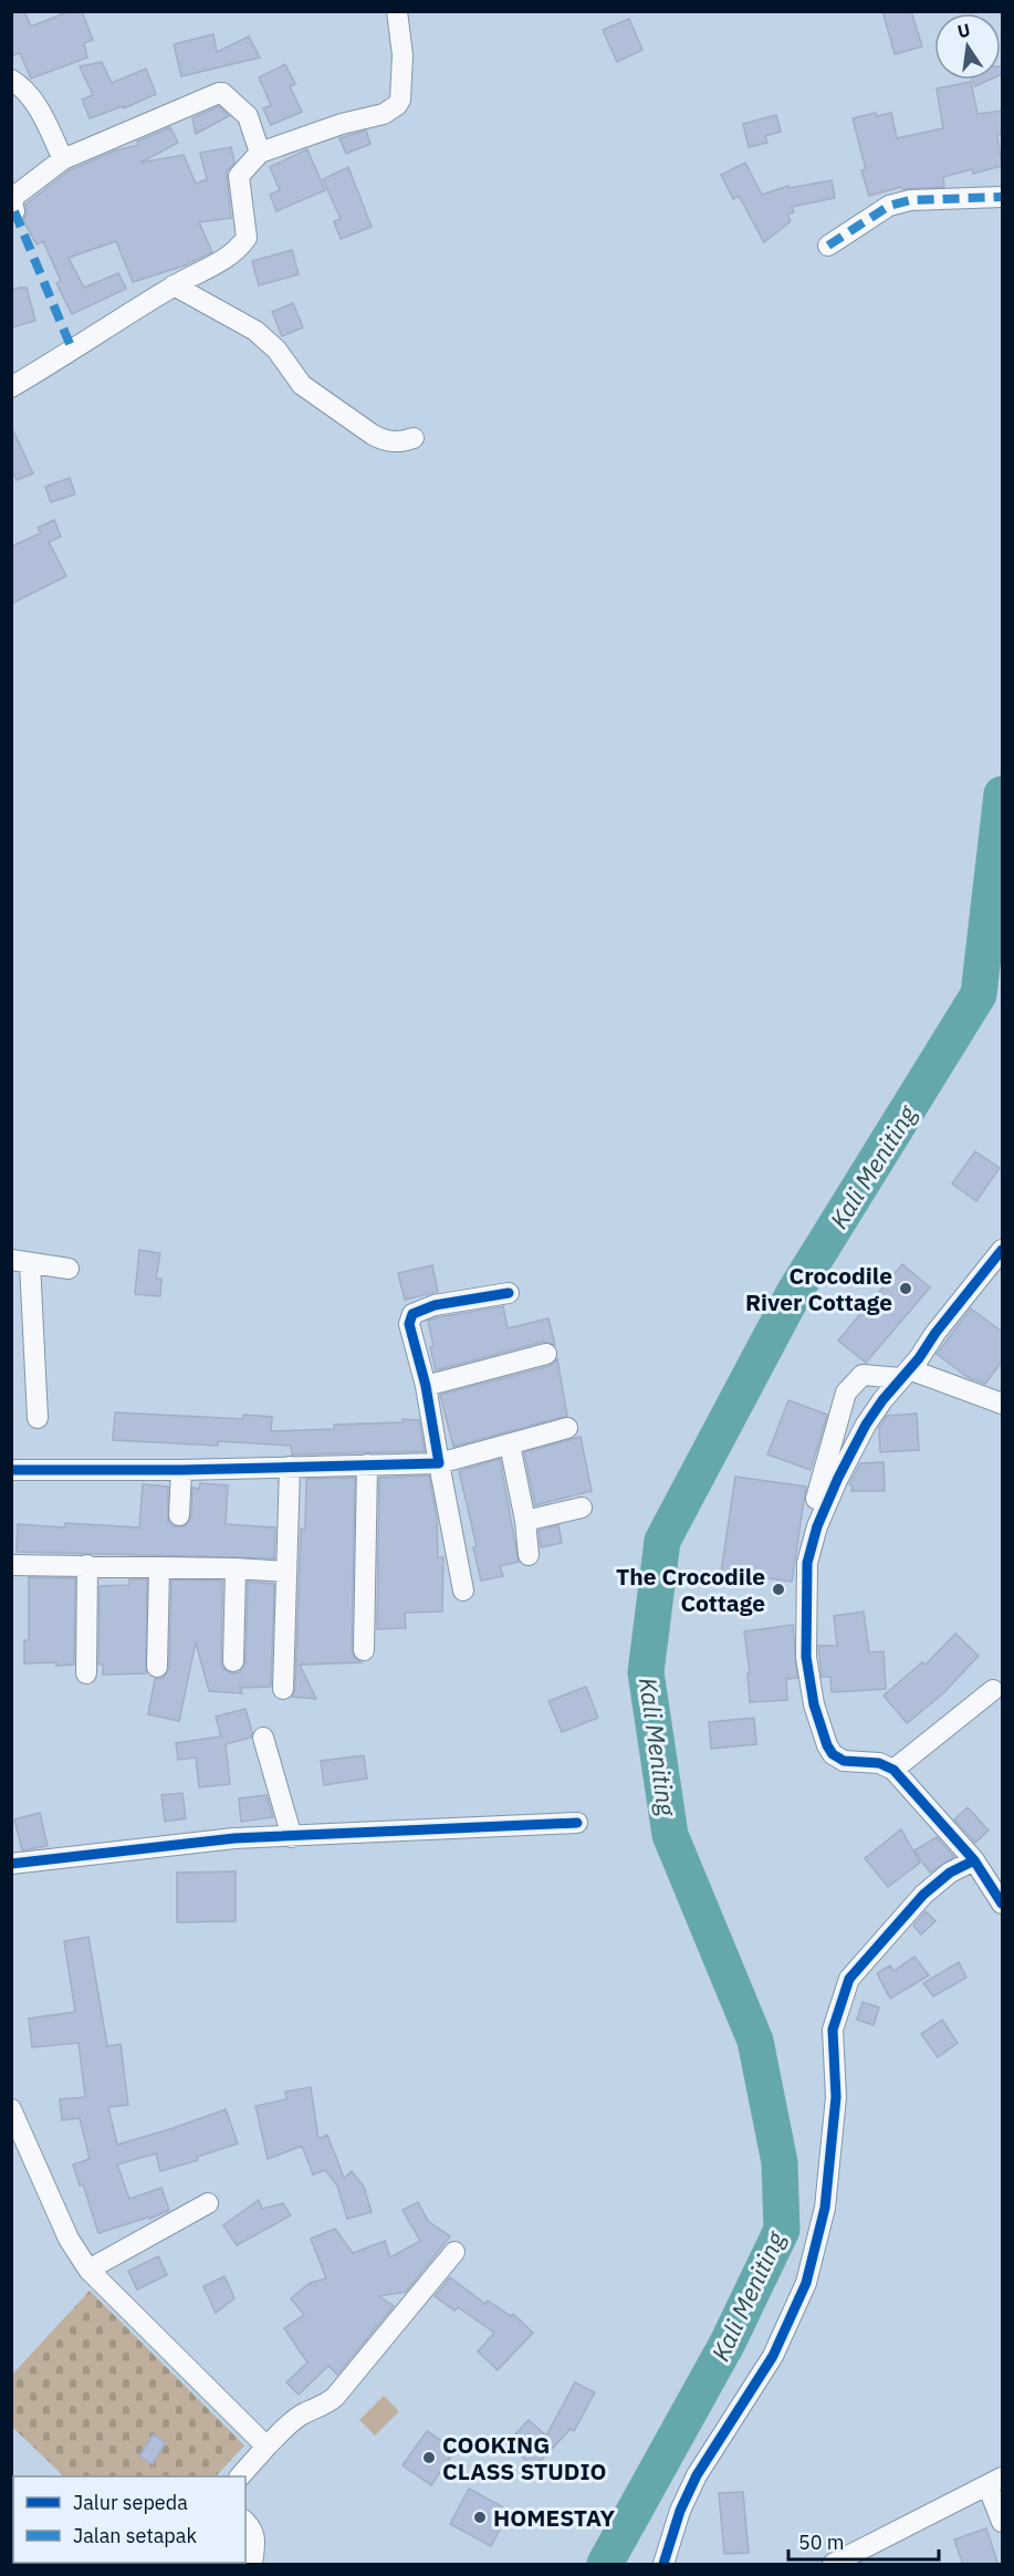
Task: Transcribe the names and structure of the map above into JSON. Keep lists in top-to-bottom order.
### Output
{
  "water": ["Kali Meniting"],
  "places": [
    "Crocodile River Cottage",
    "The Crocodile Cottage",
    "COOKING CLASS STUDIO",
    "HOMESTAY"
  ],
  "legend": ["Jalur sepeda", "Jalan setapak"],
  "scale_bar": "50 m",
  "north": "top"
}
